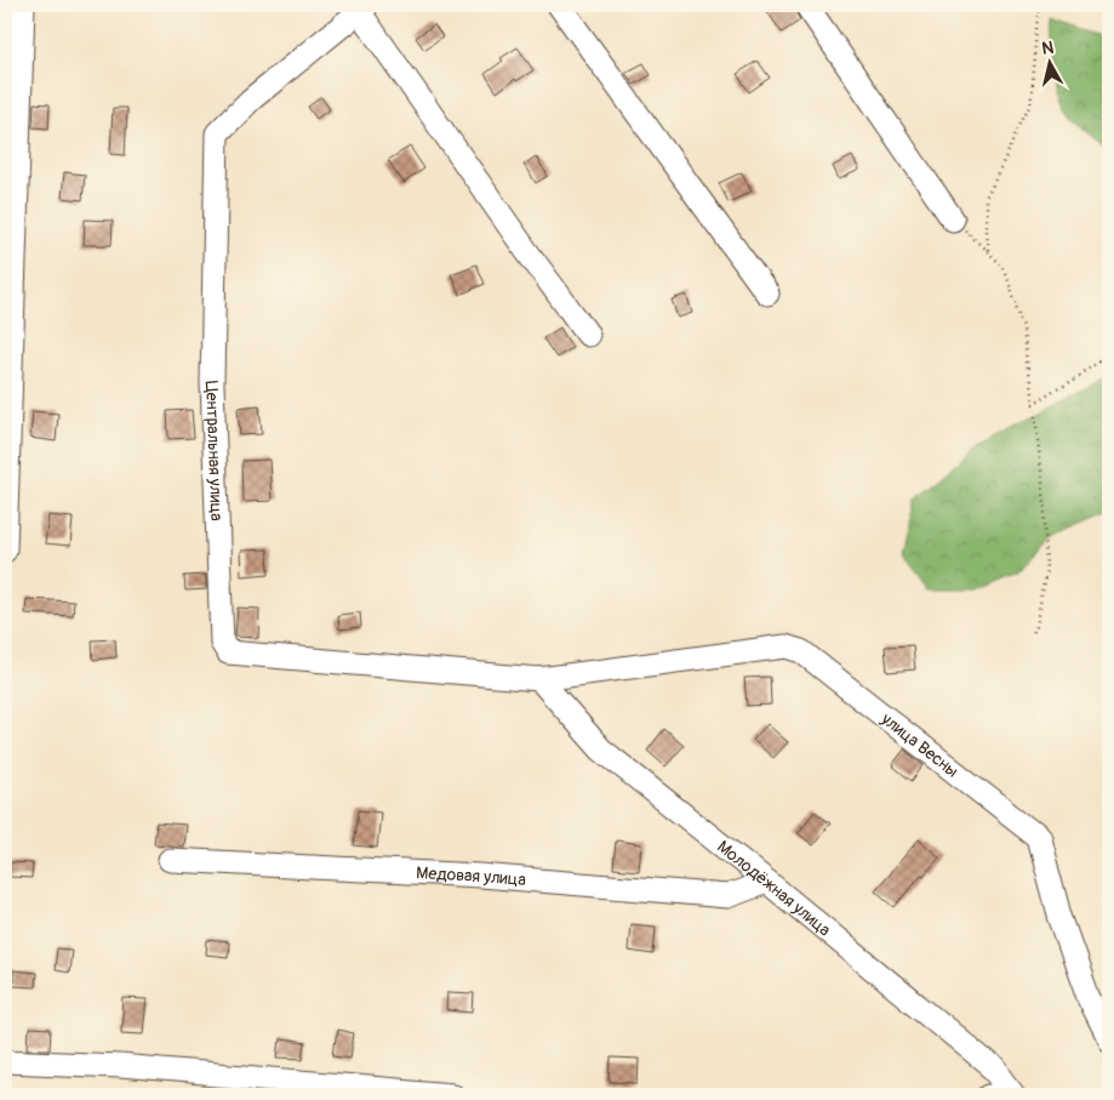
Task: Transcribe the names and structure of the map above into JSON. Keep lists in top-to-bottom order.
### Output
{
  "streets": {
    "lane": [
      "Центральная улица",
      "улица Весны",
      "Медовая улица",
      "Молодёжная улица"
    ]
  },
  "crossings": [
    ["Центральная улица", "улица Весны"],
    ["Центральная улица", "Молодёжная улица"],
    ["улица Весны", "Молодёжная улица"],
    ["Медовая улица", "Молодёжная улица"]
  ],
  "north": "top"
}
